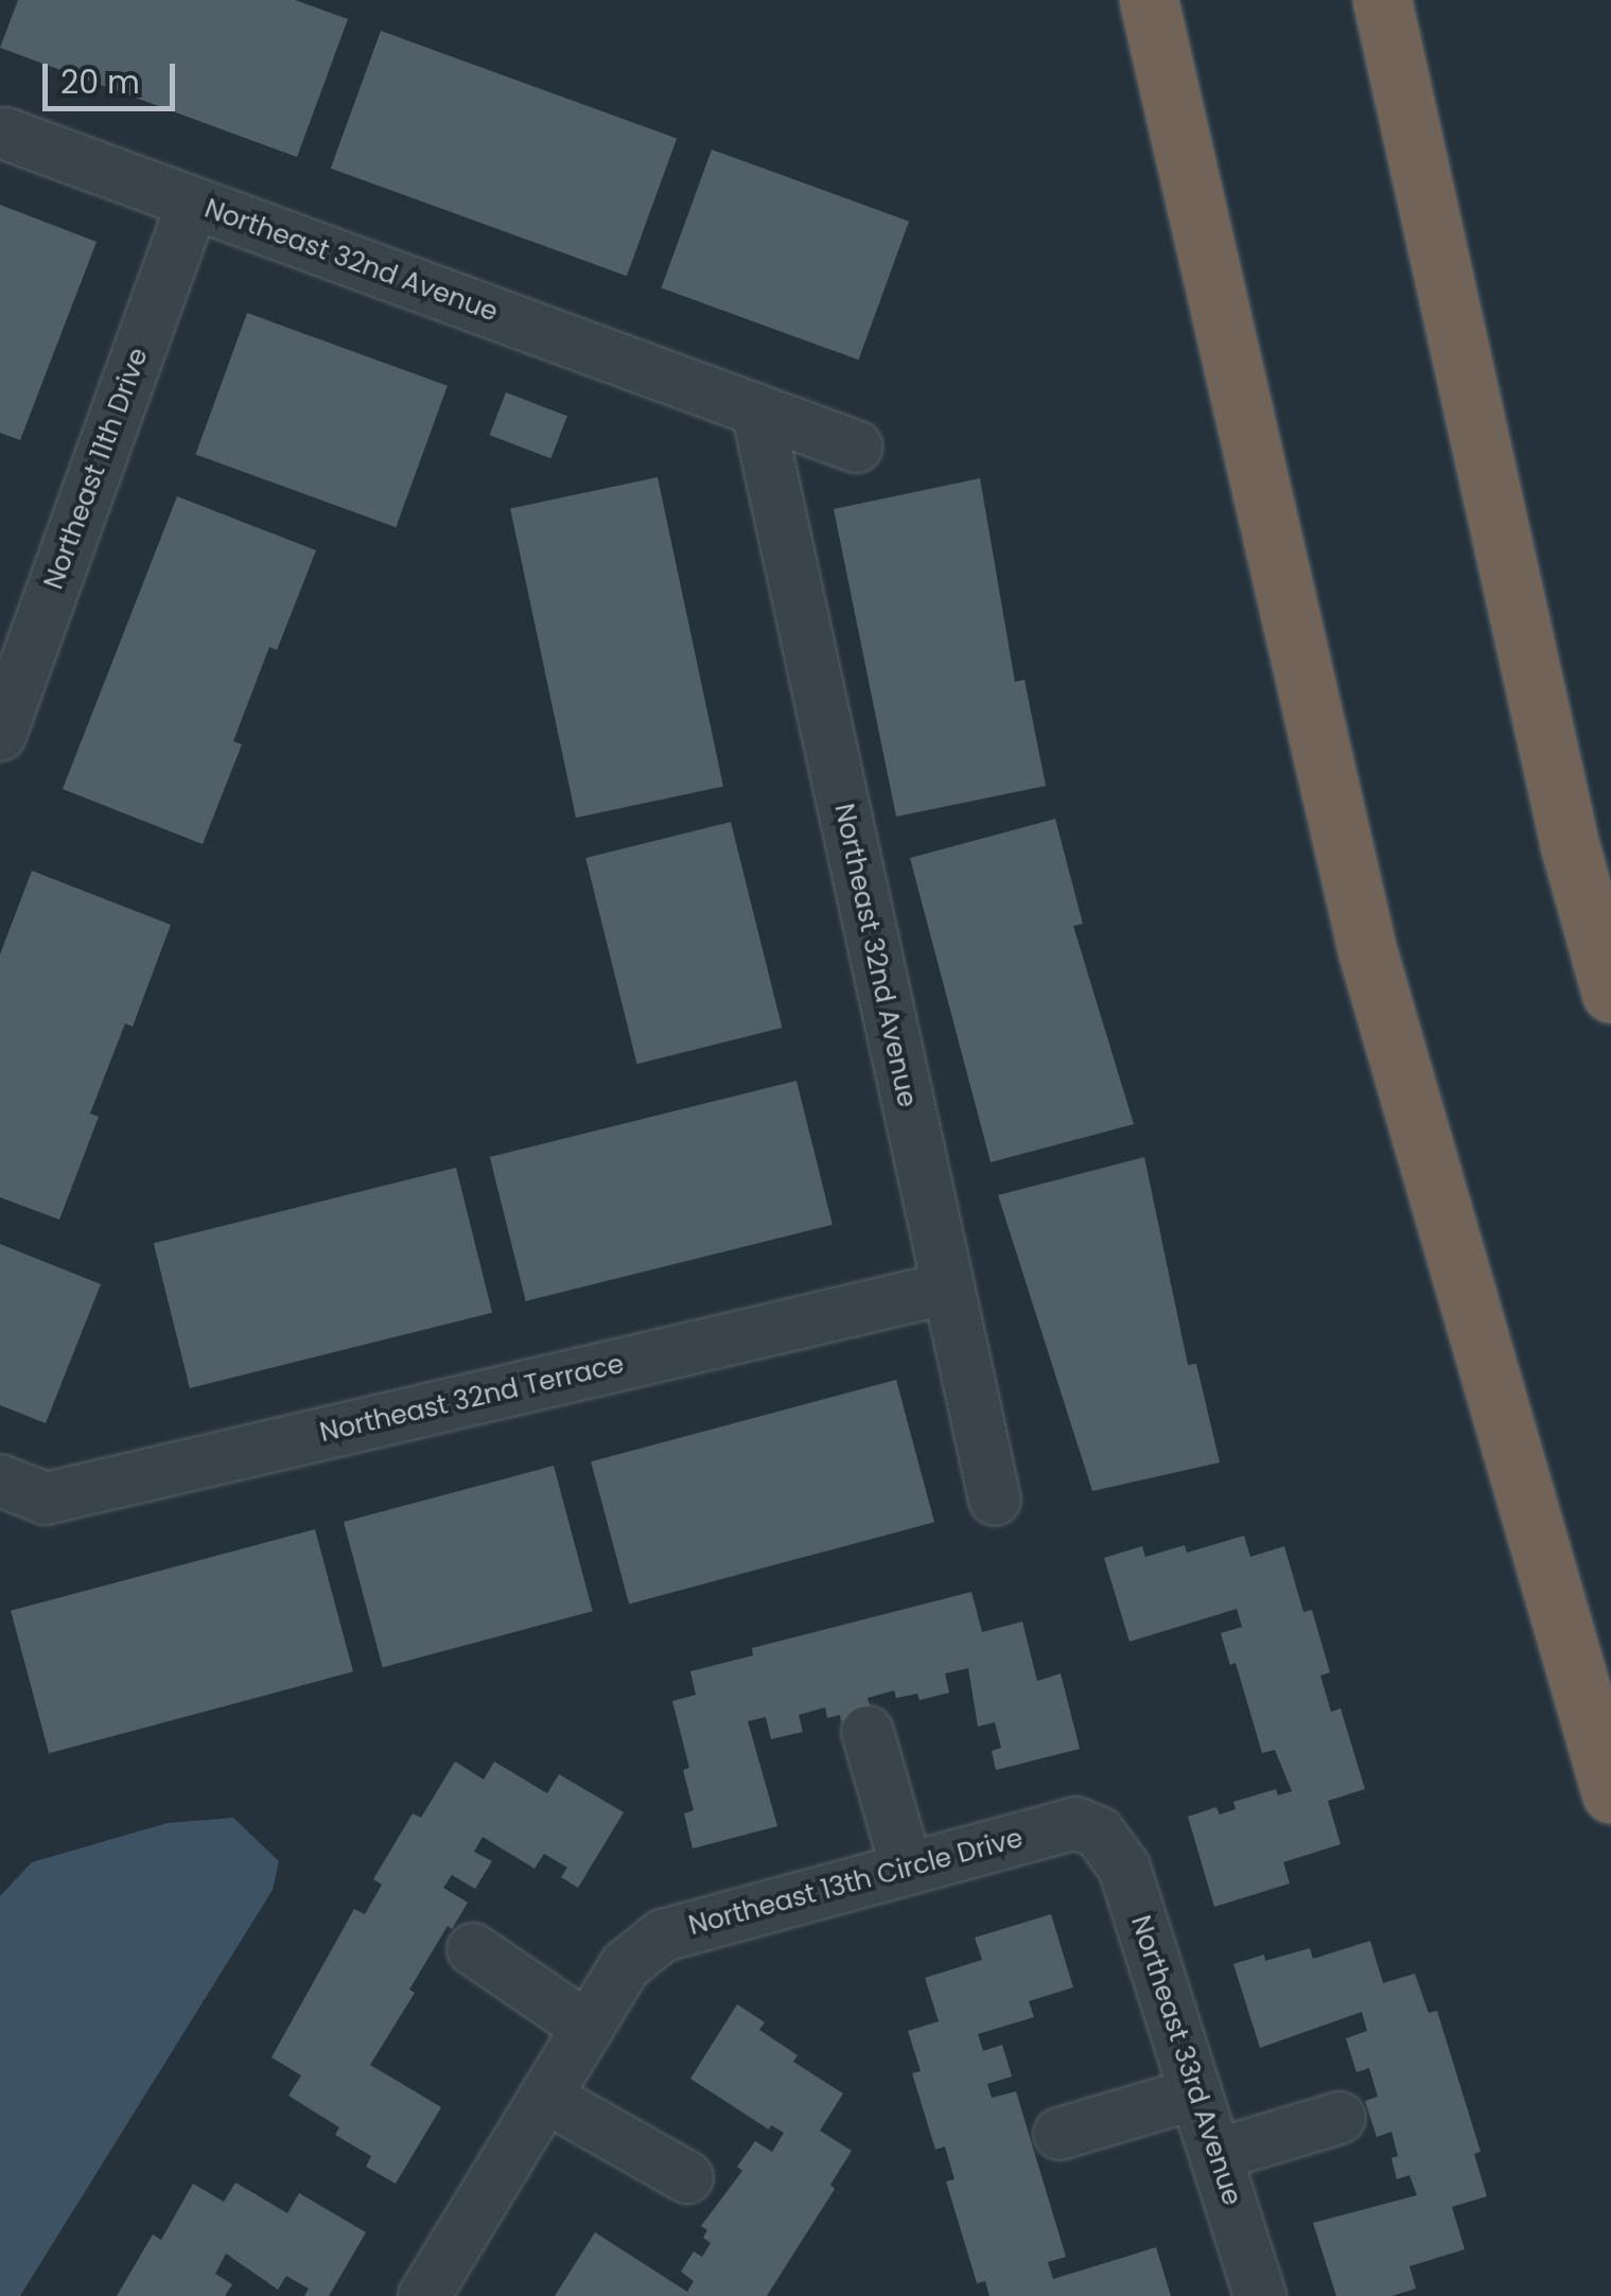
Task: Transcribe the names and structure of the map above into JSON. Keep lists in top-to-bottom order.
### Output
{
  "streets": {
    "street": [
      "Northeast 32nd Avenue",
      "Northeast 11th Drive",
      "Northeast 32nd Terrace",
      "Northeast 13th Circle Drive",
      "Northeast 33rd Avenue"
    ]
  },
  "crossings": [
    ["Northeast 32nd Avenue", "Northeast 11th Drive"],
    ["Northeast 32nd Avenue", "Northeast 32nd Terrace"],
    ["Northeast 13th Circle Drive", "Northeast 33rd Avenue"]
  ],
  "scale_bar": "20 m"
}
